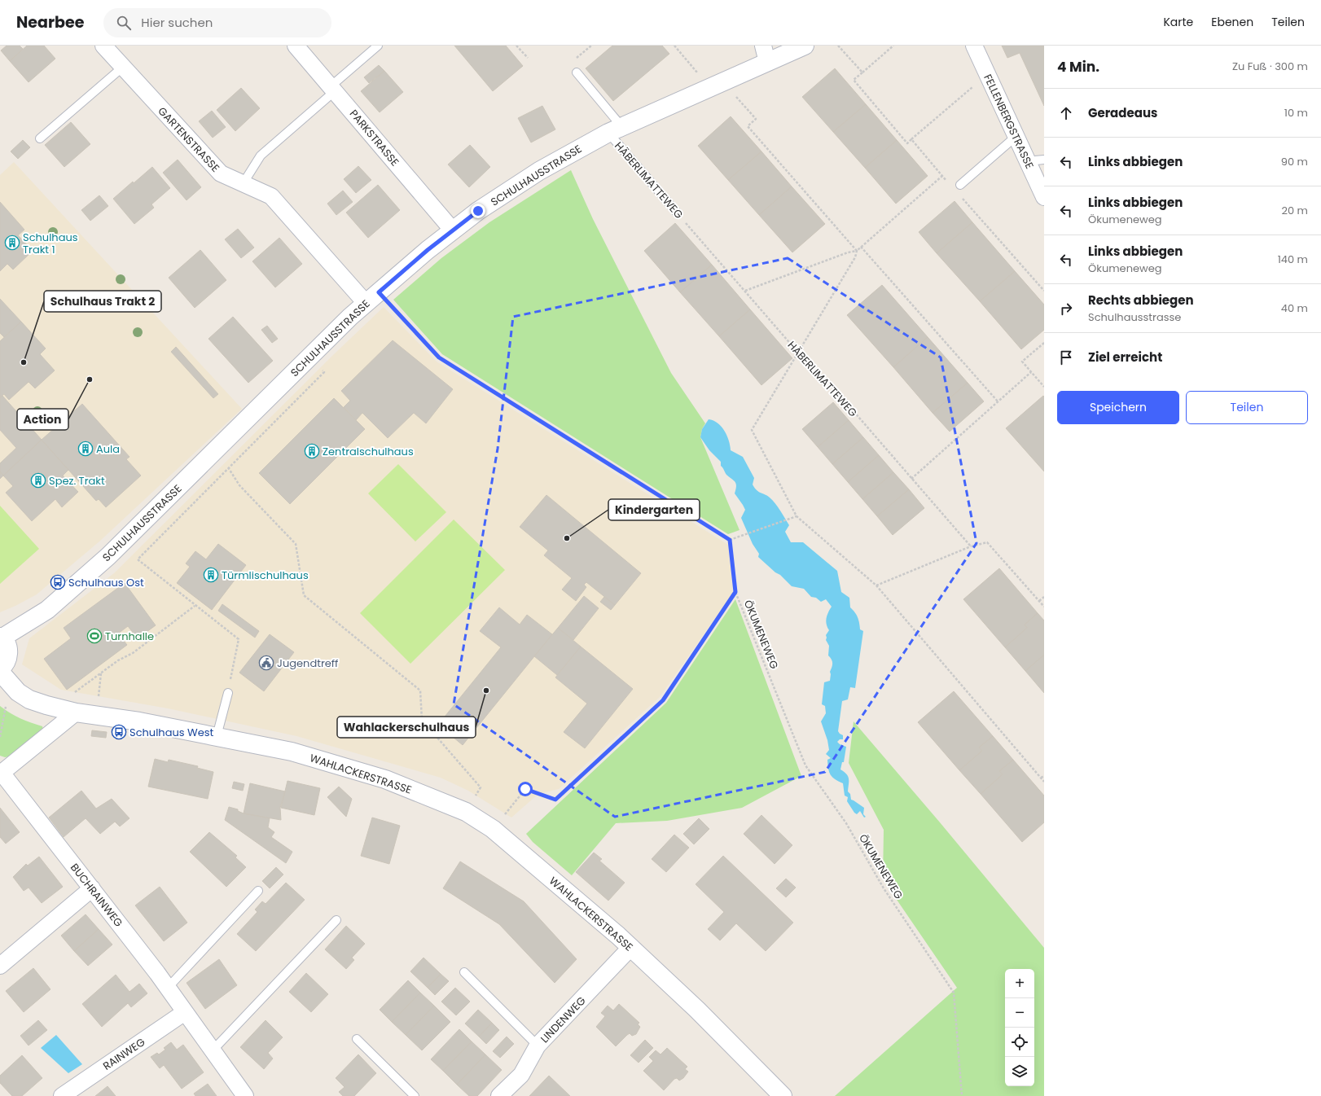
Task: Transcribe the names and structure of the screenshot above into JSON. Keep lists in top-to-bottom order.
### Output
{
  "streets": {
    "street": [
      "FELLENBERGSTRASSE",
      "PARKSTRASSE",
      "GARTENSTRASSE",
      "SCHULHAUSSTRASSE",
      "WAHLACKERSTRASSE",
      "BUCHRAINWEG",
      "LINDENWEG",
      "RAINWEG"
    ],
    "lane": ["HÄBERLIMATTEWEG"],
    "path": ["ÖKUMENEWEG"]
  },
  "crossings": [
    ["PARKSTRASSE", "SCHULHAUSSTRASSE"],
    ["GARTENSTRASSE", "SCHULHAUSSTRASSE"],
    ["SCHULHAUSSTRASSE", "HÄBERLIMATTEWEG"],
    ["WAHLACKERSTRASSE", "BUCHRAINWEG"],
    ["WAHLACKERSTRASSE", "LINDENWEG"],
    ["BUCHRAINWEG", "RAINWEG"]
  ],
  "places": {
    "building": [
      "Schulhaus Trakt 1",
      "Aula",
      "Zentralschulhaus",
      "Spez. Trakt",
      "Türmlischulhaus"
    ],
    "other": [
      "Schulhaus Trakt 2",
      "Action",
      "Kindergarten",
      "Wahlackerschulhaus"
    ],
    "bus stop": ["Schulhaus Ost", "Schulhaus West"],
    "sports": ["Turnhalle"],
    "public building": ["Jugendtreff"]
  },
  "page": {
    "header": "Nearbee",
    "search": "Hier suchen",
    "nav": ["Karte", "Ebenen", "Teilen"],
    "heading": ["4 Min.", "Zu Fuß · 300 m"],
    "list": [
      ["Geradeaus", "10 m"],
      ["Links abbiegen", "90 m"],
      ["Links abbiegen", "Ökumeneweg", "20 m"],
      ["Links abbiegen", "Ökumeneweg", "140 m"],
      ["Rechts abbiegen", "Schulhausstrasse", "40 m"],
      "Ziel erreicht"
    ],
    "buttons": ["Speichern", "Teilen"],
    "map_buttons": ["+", "−"]
  }
}
